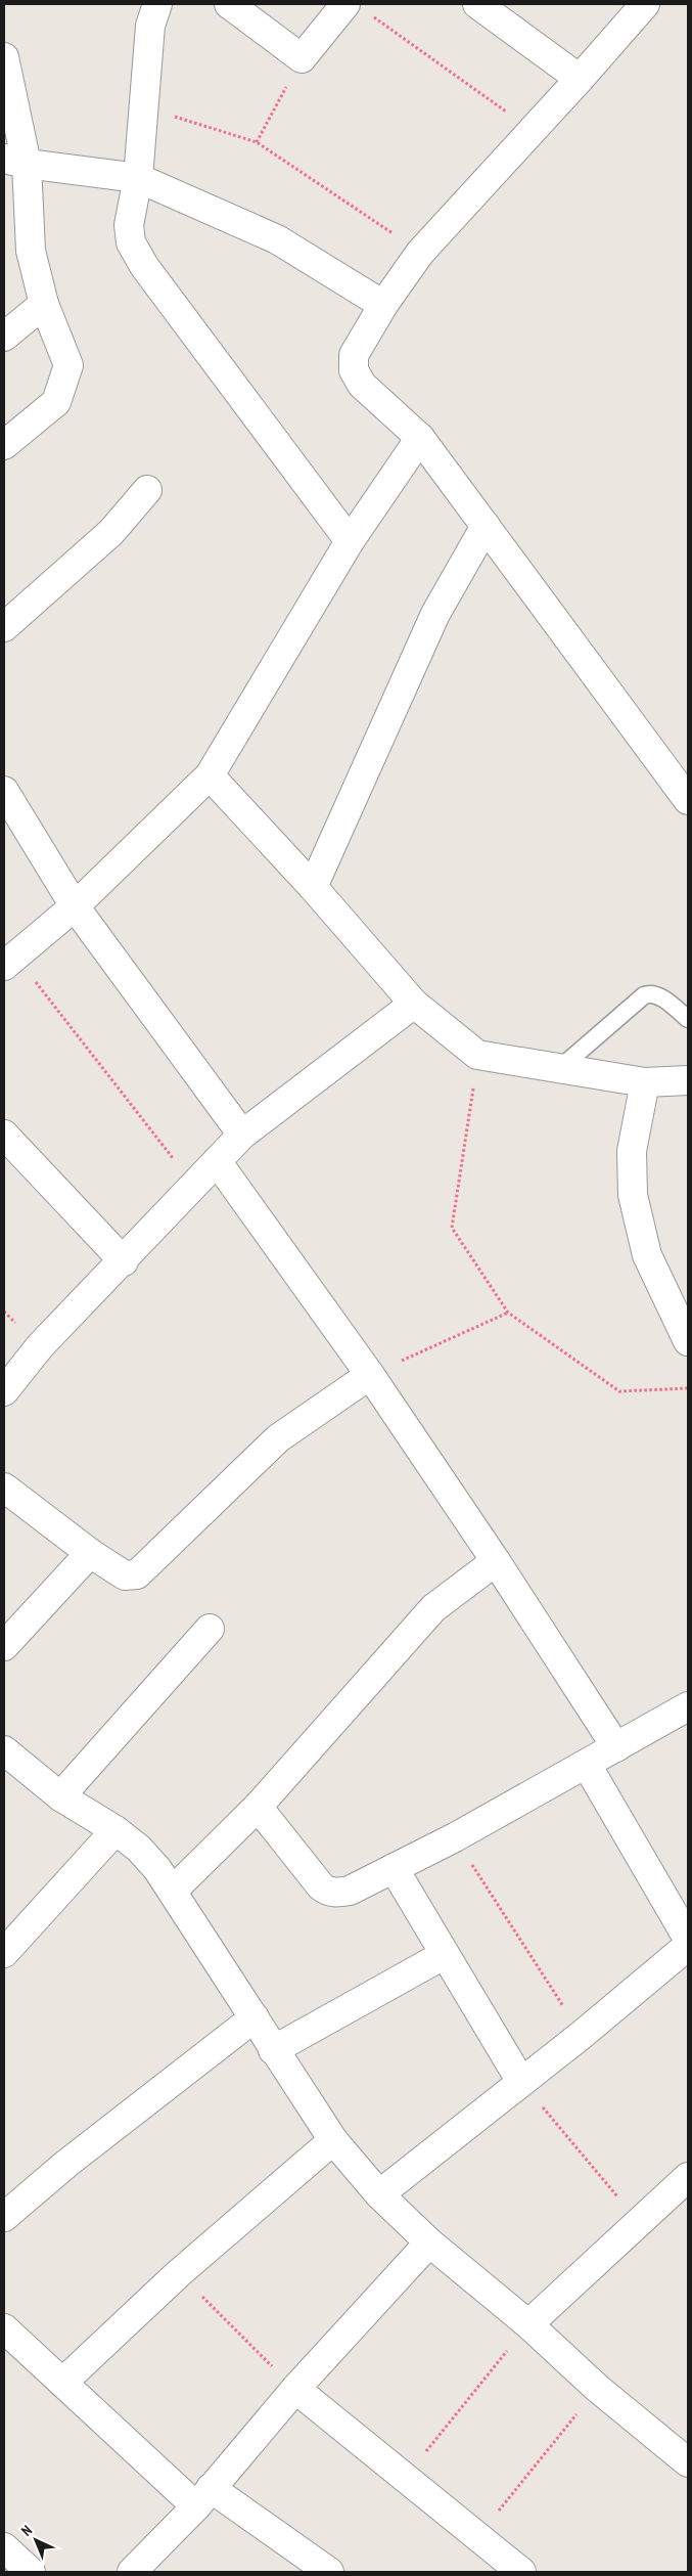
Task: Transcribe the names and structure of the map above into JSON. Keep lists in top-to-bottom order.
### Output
{
  "north": "top left"
}
